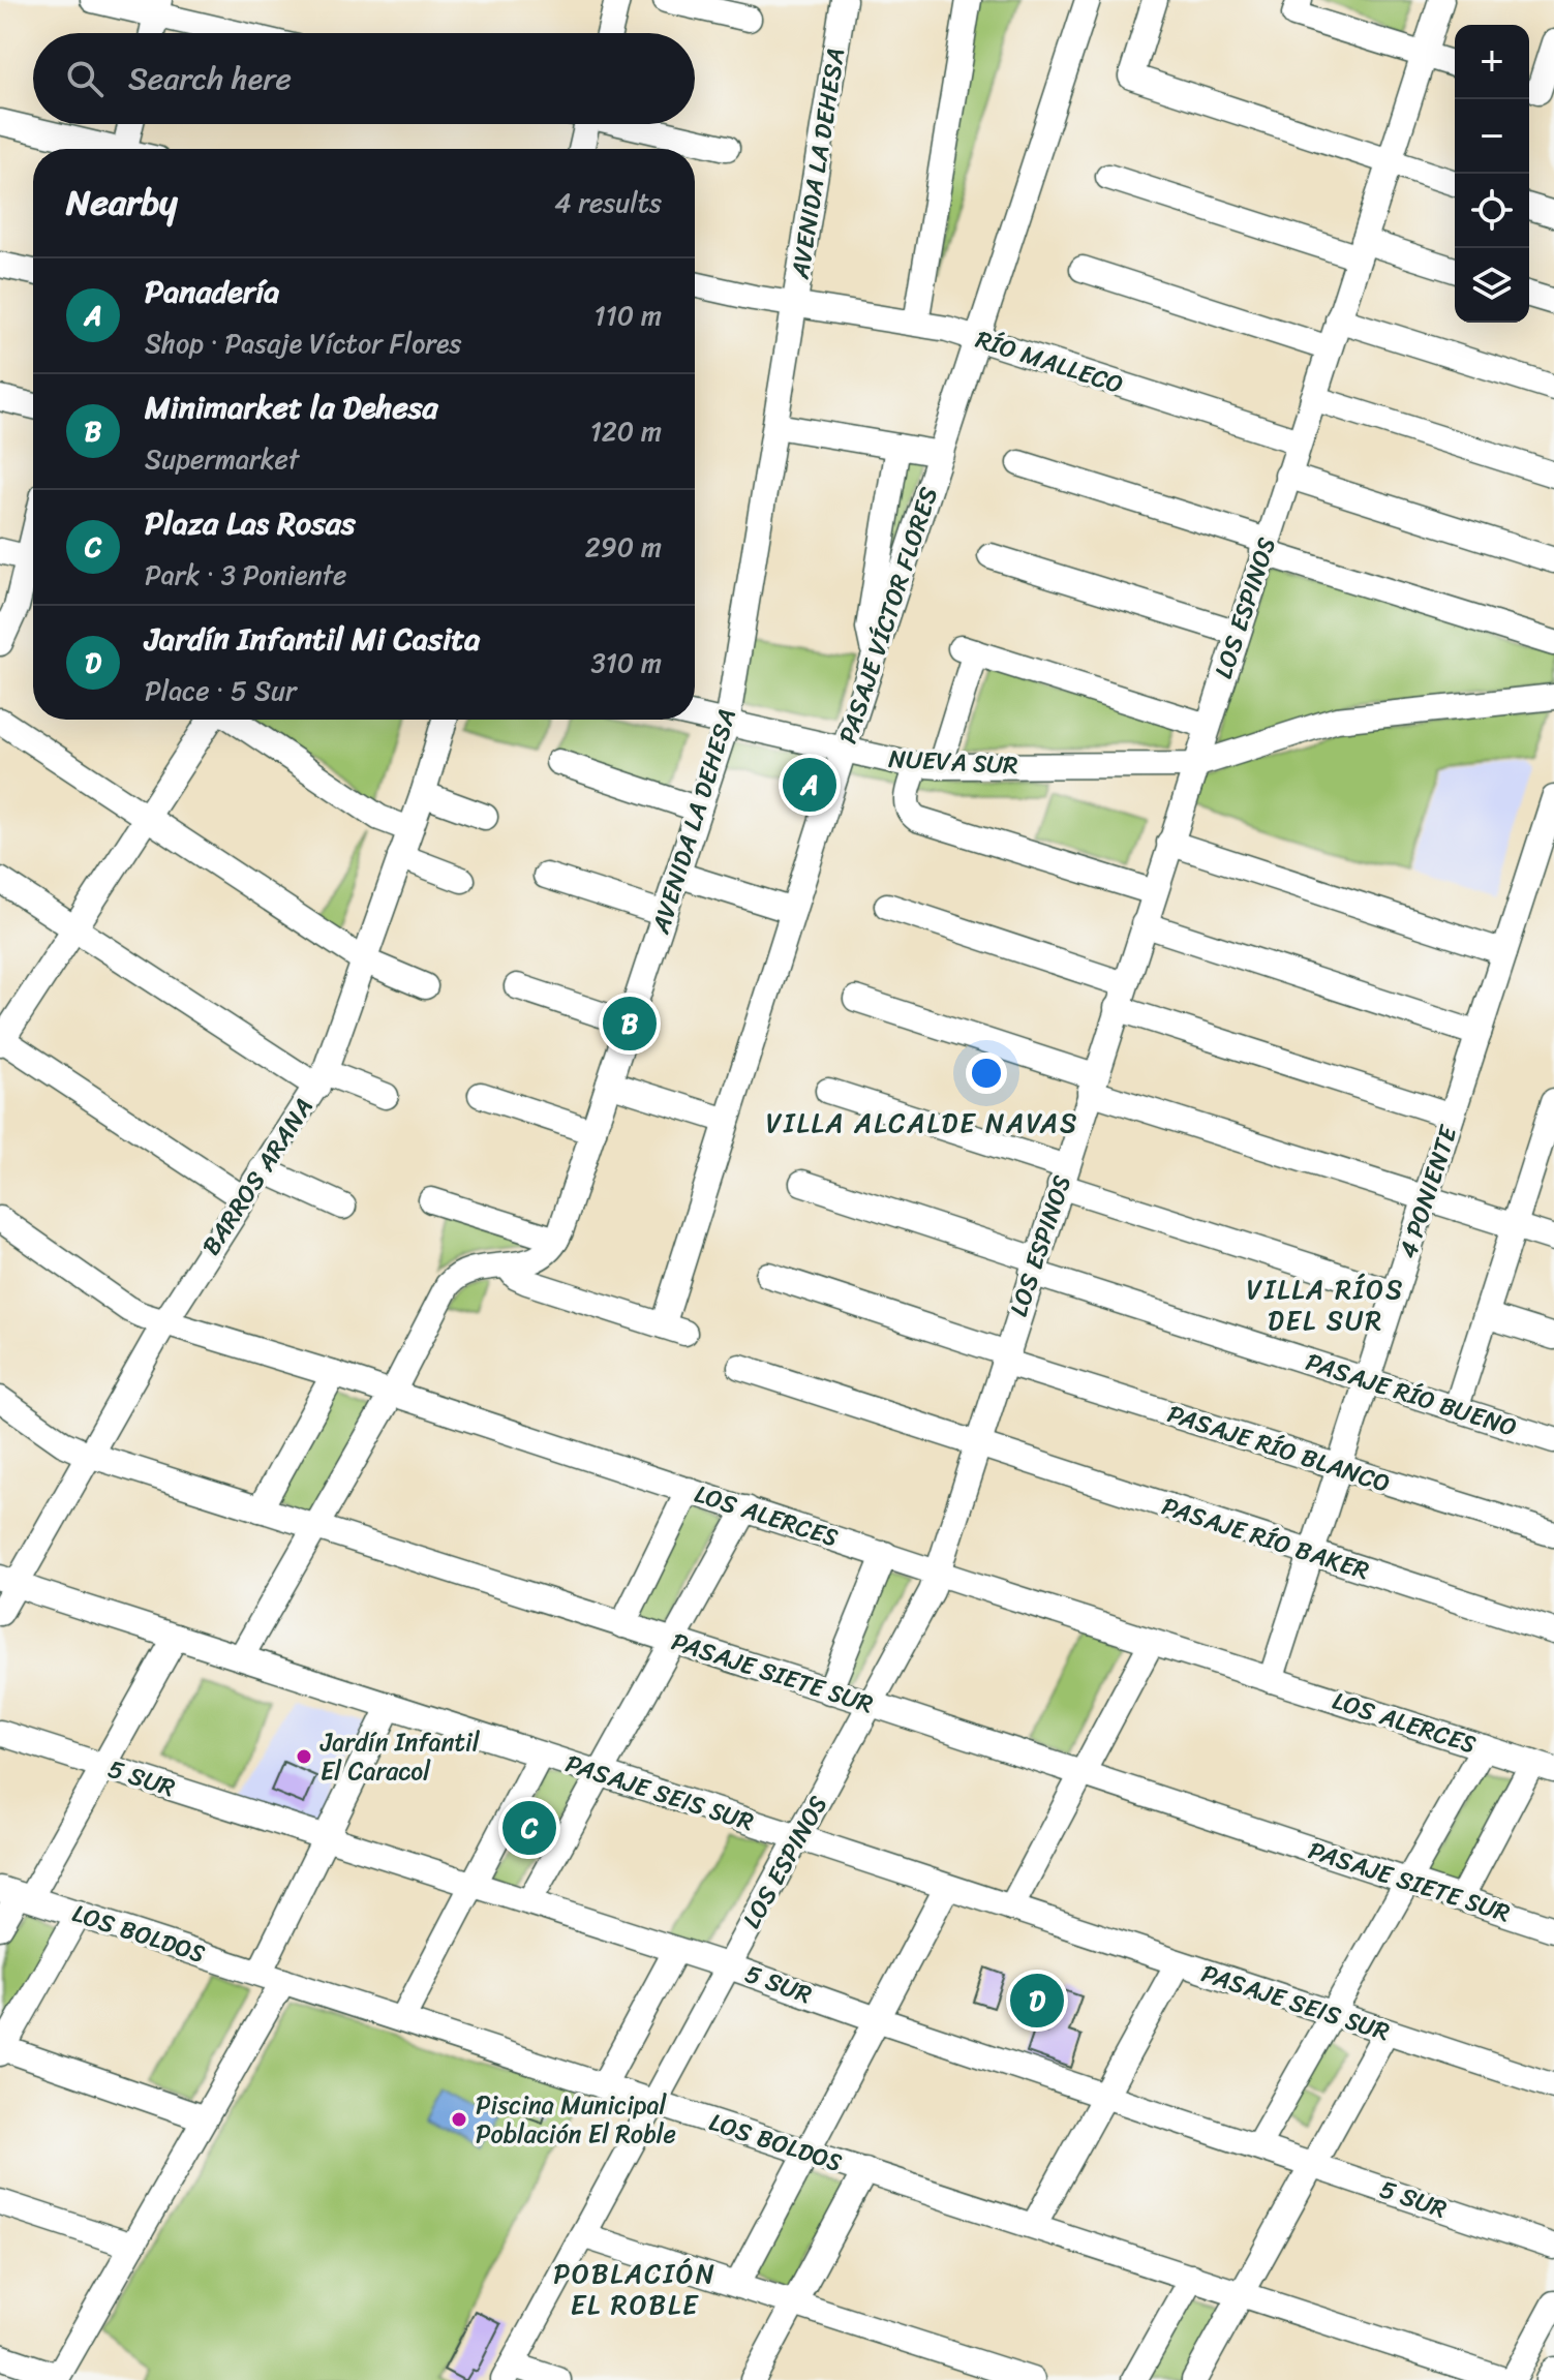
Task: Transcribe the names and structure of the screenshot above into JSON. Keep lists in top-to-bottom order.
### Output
{
  "streets": {
    "street": [
      "AVENIDA LA DEHESA",
      "RÍO MALLECO",
      "LOS ESPINOS",
      "PASAJE VÍCTOR FLORES",
      "NUEVA SUR",
      "BARROS ARANA",
      "4 PONIENTE",
      "PASAJE RÍO BUENO",
      "PASAJE RÍO BLANCO",
      "LOS ALERCES",
      "PASAJE RÍO BAKER",
      "PASAJE SIETE SUR",
      "5 SUR",
      "PASAJE SEIS SUR",
      "LOS BOLDOS"
    ]
  },
  "crossings": [
    ["AVENIDA LA DEHESA", "RÍO MALLECO"],
    ["AVENIDA LA DEHESA", "NUEVA SUR"],
    ["RÍO MALLECO", "LOS ESPINOS"],
    ["RÍO MALLECO", "PASAJE VÍCTOR FLORES"],
    ["LOS ESPINOS", "NUEVA SUR"],
    ["LOS ESPINOS", "PASAJE RÍO BUENO"],
    ["LOS ESPINOS", "PASAJE RÍO BLANCO"],
    ["LOS ESPINOS", "LOS ALERCES"],
    ["LOS ESPINOS", "PASAJE RÍO BAKER"],
    ["LOS ESPINOS", "PASAJE SIETE SUR"],
    ["LOS ESPINOS", "5 SUR"],
    ["LOS ESPINOS", "PASAJE SEIS SUR"],
    ["LOS ESPINOS", "LOS BOLDOS"],
    ["PASAJE VÍCTOR FLORES", "NUEVA SUR"],
    ["BARROS ARANA", "LOS ALERCES"],
    ["BARROS ARANA", "PASAJE SIETE SUR"],
    ["BARROS ARANA", "PASAJE SEIS SUR"],
    ["4 PONIENTE", "PASAJE RÍO BUENO"],
    ["4 PONIENTE", "PASAJE RÍO BLANCO"],
    ["4 PONIENTE", "LOS ALERCES"],
    ["4 PONIENTE", "PASAJE RÍO BAKER"]
  ],
  "districts": ["VILLA ALCALDE NAVAS", "VILLA RÍOS DEL SUR", "POBLACIÓN EL ROBLE"],
  "places": ["Jardín Infantil El Caracol", "Piscina Municipal Población El Roble"],
  "page": {
    "map_buttons": ["+", "−"],
    "search": "Search here",
    "heading": ["Nearby", "4 results"],
    "list": [
      {
        "mark": "A",
        "name": "Panadería",
        "note": "Shop · Pasaje Víctor Flores",
        "value": "110 m"
      },
      {
        "mark": "B",
        "name": "Minimarket la Dehesa",
        "note": "Supermarket",
        "value": "120 m"
      },
      {
        "mark": "C",
        "name": "Plaza Las Rosas",
        "note": "Park · 3 Poniente",
        "value": "290 m"
      },
      {
        "mark": "D",
        "name": "Jardín Infantil Mi Casita",
        "note": "Place · 5 Sur",
        "value": "310 m"
      }
    ],
    "pins": [
      "A",
      "B",
      "C",
      "D"
    ]
  }
}
